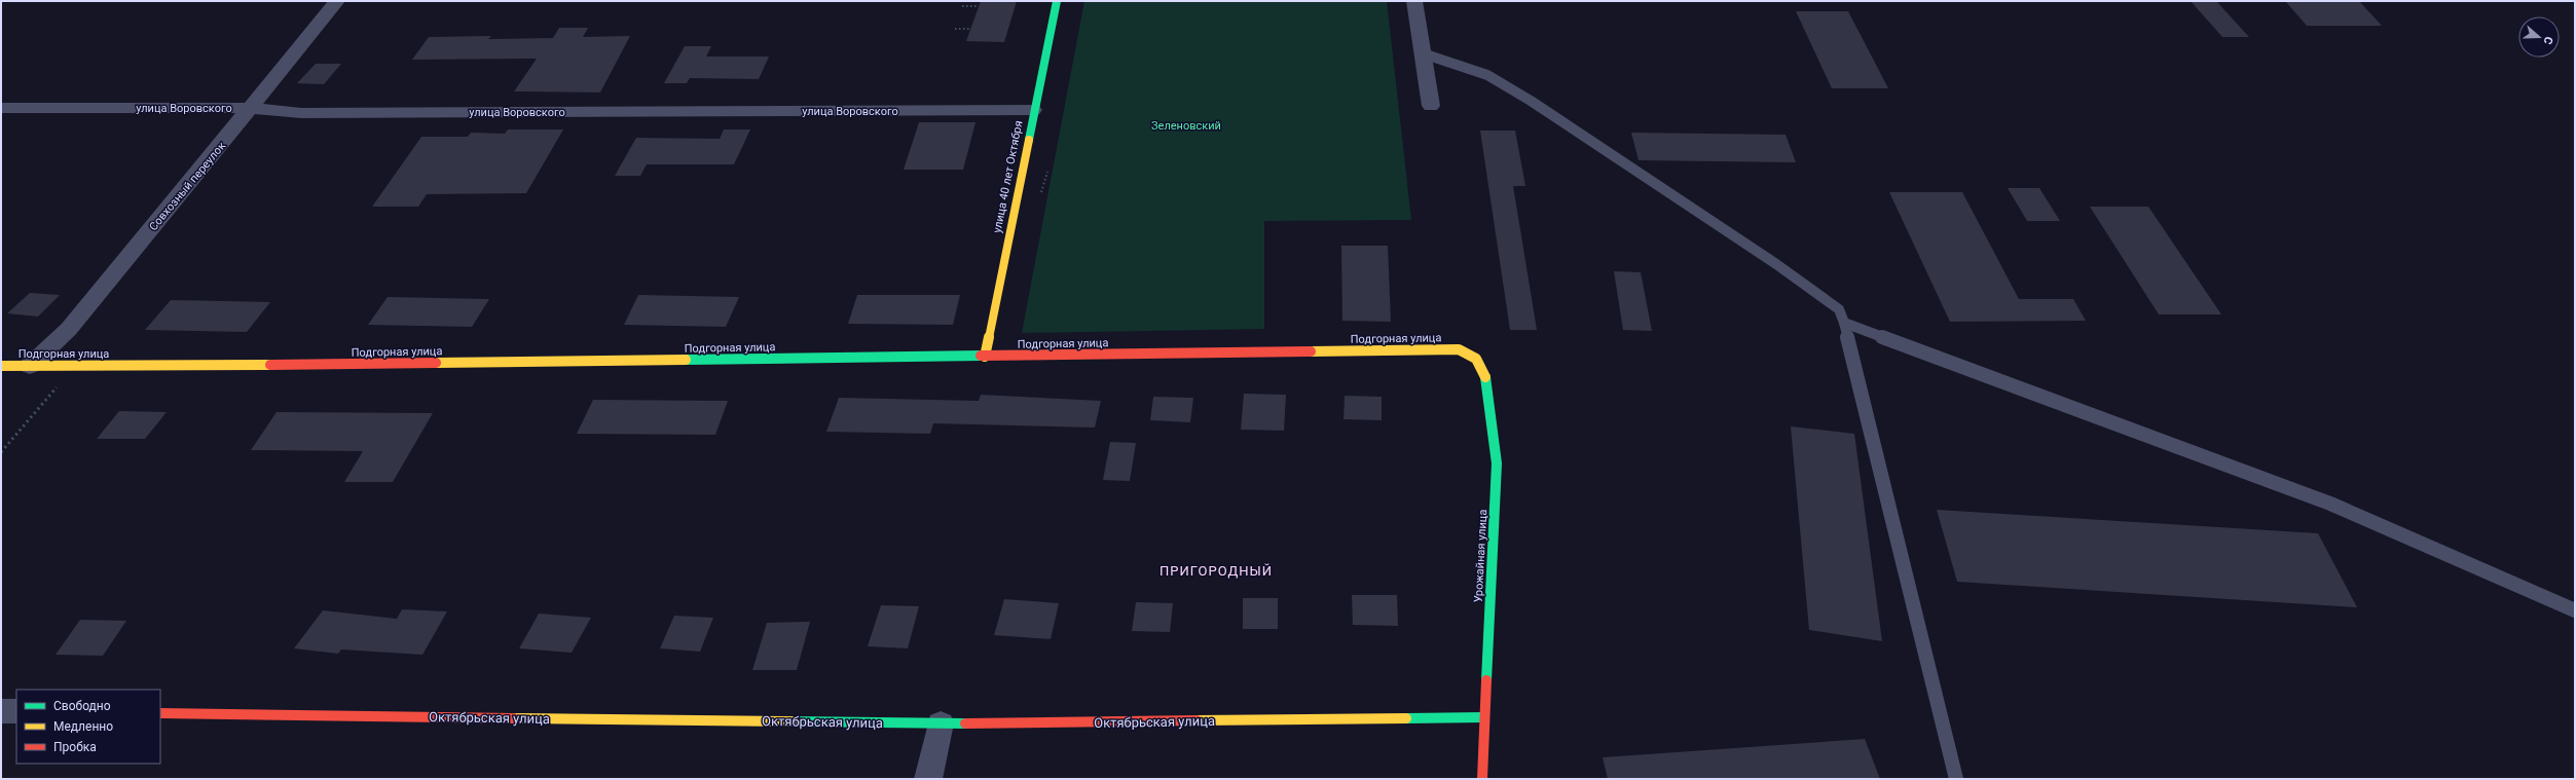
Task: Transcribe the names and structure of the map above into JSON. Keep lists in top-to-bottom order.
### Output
{
  "streets": {
    "street": [
      "улица Воровского",
      "улица 40 лет Октября",
      "Совхозный переулок",
      "Подгорная улица",
      "Урожайная улица",
      "Октябрьская улица"
    ]
  },
  "crossings": [
    ["улица Воровского", "улица 40 лет Октября"],
    ["улица Воровского", "Совхозный переулок"],
    ["улица 40 лет Октября", "Подгорная улица"],
    ["Совхозный переулок", "Подгорная улица"],
    ["Подгорная улица", "Урожайная улица"],
    ["Урожайная улица", "Октябрьская улица"]
  ],
  "districts": ["ПРИГОРОДНЫЙ"],
  "parks": ["Зеленовский"],
  "legend": ["Свободно", "Медленно", "Пробка"],
  "north": "right"
}
